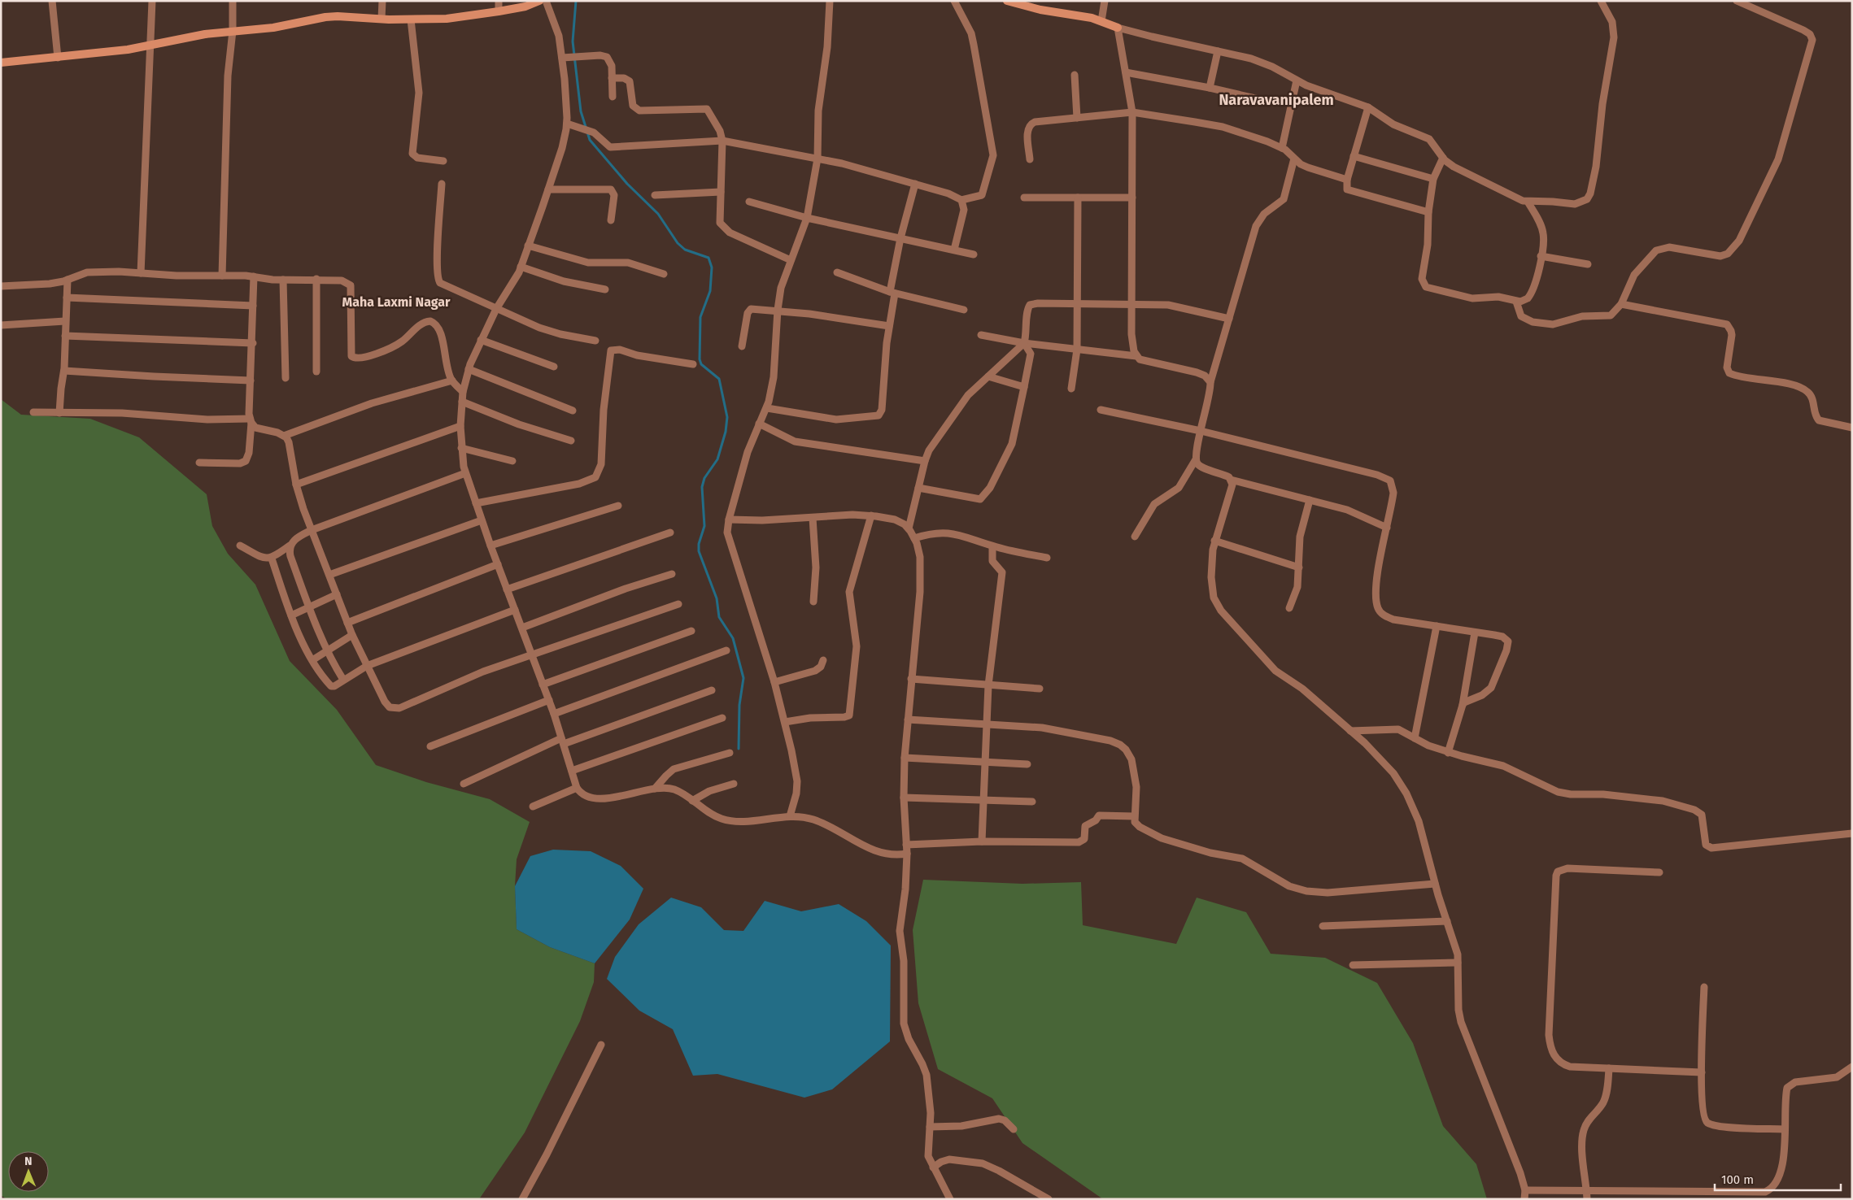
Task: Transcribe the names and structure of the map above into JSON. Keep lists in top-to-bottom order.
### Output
{
  "districts": ["Naravavanipalem", "Maha Laxmi Nagar"],
  "scale_bar": "100 m",
  "north": "top"
}
